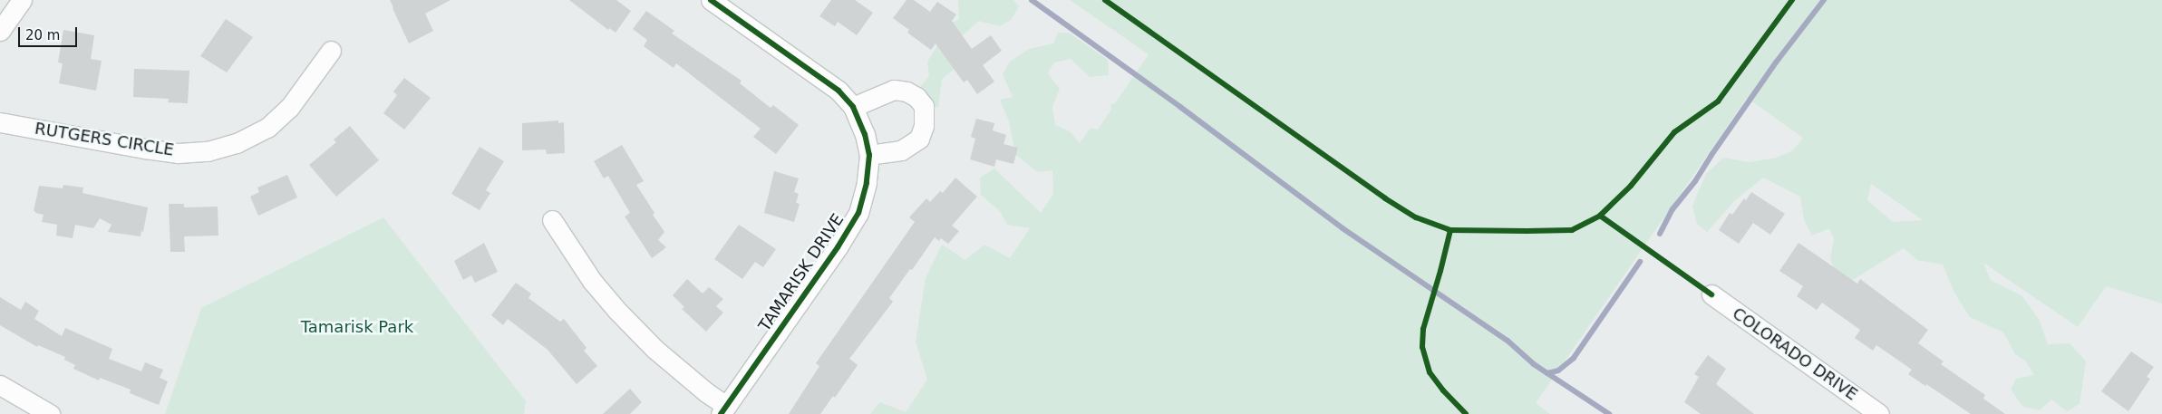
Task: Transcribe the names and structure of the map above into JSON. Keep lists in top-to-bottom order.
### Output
{
  "streets": {
    "street": ["RUTGERS CIRCLE", "TAMARISK DRIVE", "COLORADO DRIVE"]
  },
  "parks": ["Tamarisk Park"],
  "scale_bar": "20 m"
}
